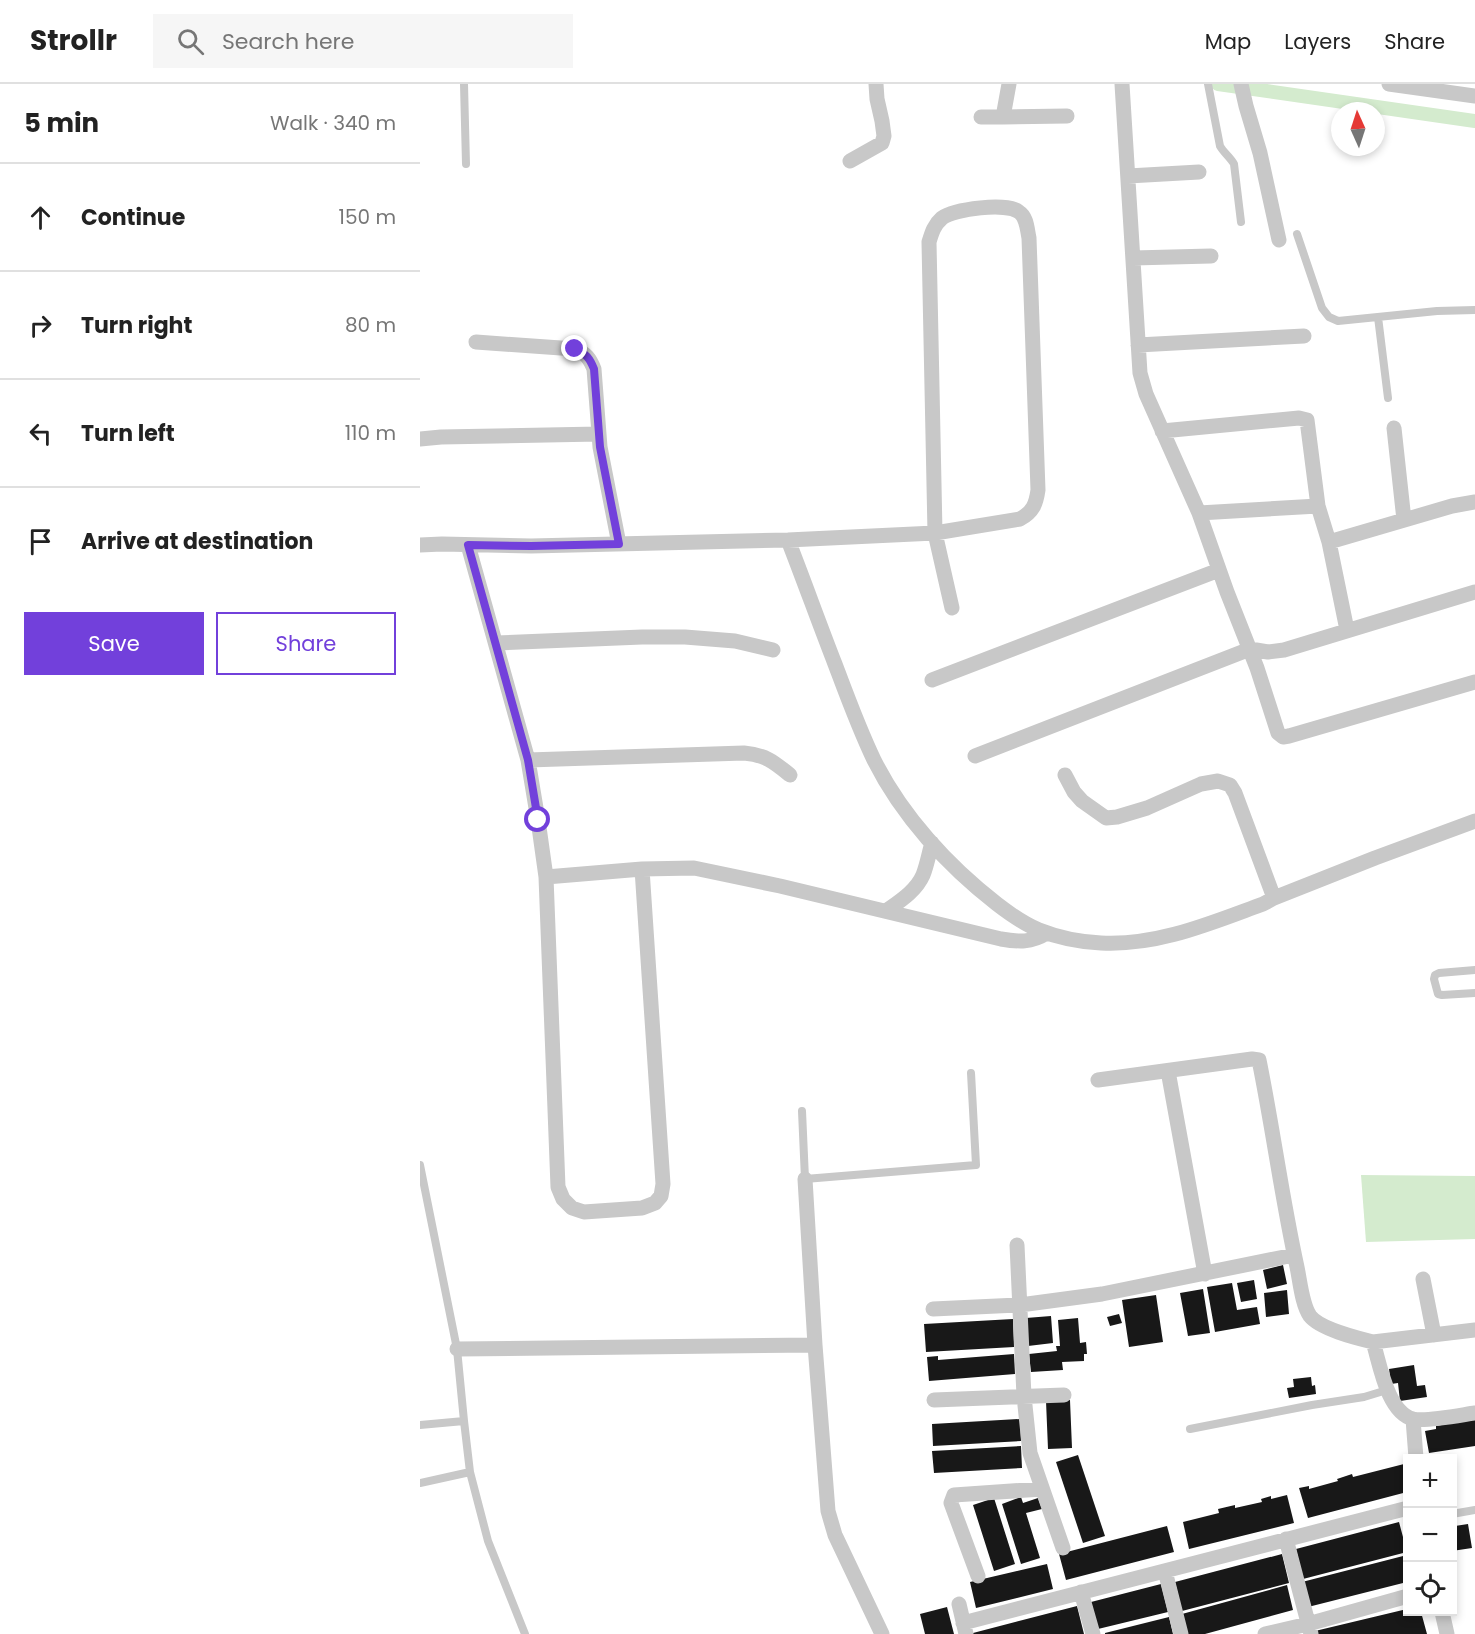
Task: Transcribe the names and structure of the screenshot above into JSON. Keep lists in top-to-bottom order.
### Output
{
  "north": "top",
  "page": {
    "header": "Strollr",
    "search": "Search here",
    "nav": ["Map", "Layers", "Share"],
    "heading": ["5 min", "Walk · 340 m"],
    "list": [
      ["Continue", "150 m"],
      ["Turn right", "80 m"],
      ["Turn left", "110 m"],
      "Arrive at destination"
    ],
    "buttons": ["Save", "Share"],
    "map_buttons": ["+", "−"]
  }
}
